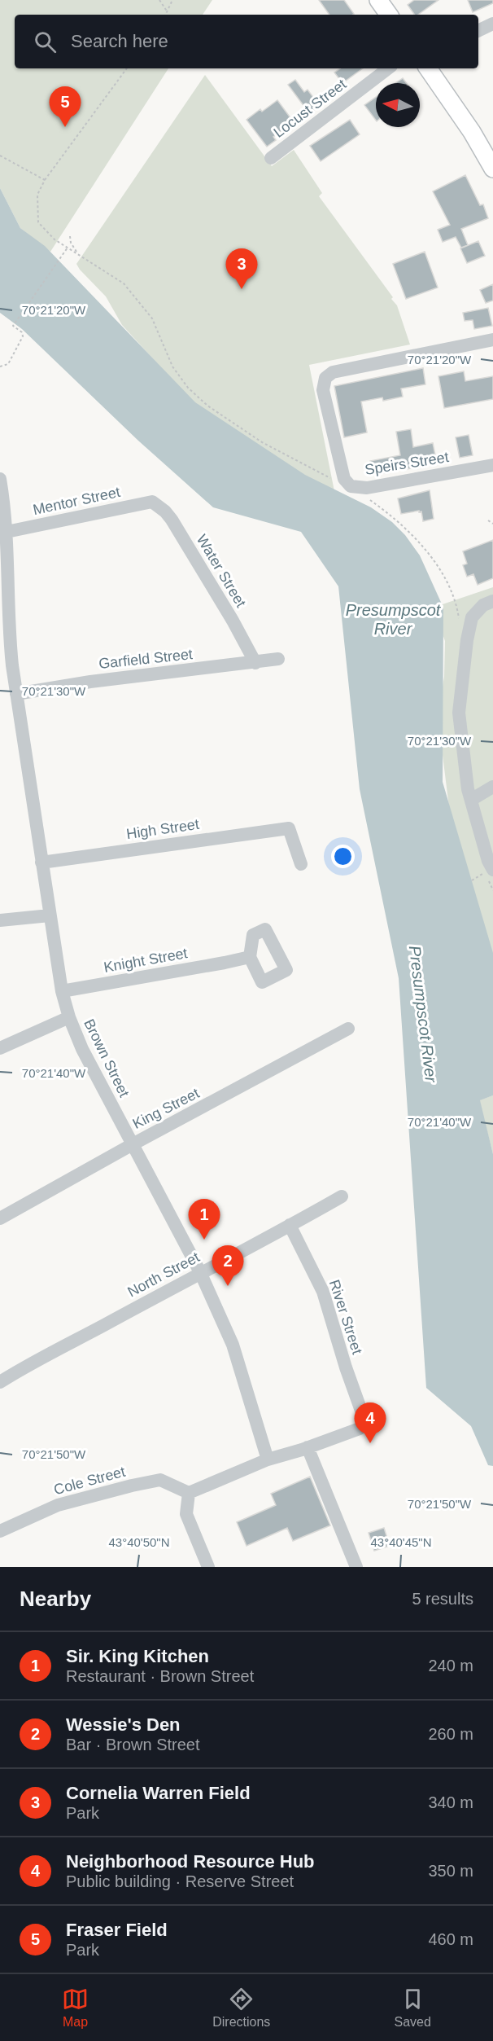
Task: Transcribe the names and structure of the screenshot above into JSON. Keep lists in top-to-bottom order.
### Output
{
  "streets": {
    "street": [
      "Locust Street",
      "Speirs Street",
      "Mentor Street",
      "Water Street",
      "Garfield Street",
      "High Street",
      "Knight Street",
      "Brown Street",
      "King Street",
      "North Street",
      "River Street",
      "Cole Street"
    ]
  },
  "crossings": [
    ["Mentor Street", "Water Street"],
    ["Mentor Street", "Brown Street"],
    ["Water Street", "Garfield Street"],
    ["Garfield Street", "Brown Street"],
    ["High Street", "Brown Street"],
    ["Knight Street", "Brown Street"],
    ["Brown Street", "King Street"],
    ["Brown Street", "North Street"],
    ["North Street", "River Street"]
  ],
  "water": ["Presumpscot River"],
  "north": "left",
  "page": {
    "search": "Search here",
    "pins": [
      "5",
      "3",
      "1",
      "2",
      "4"
    ],
    "heading": ["Nearby", "5 results"],
    "list": [
      {
        "mark": "1",
        "name": "Sir. King Kitchen",
        "note": "Restaurant · Brown Street",
        "value": "240 m"
      },
      {
        "mark": "2",
        "name": "Wessie's Den",
        "note": "Bar · Brown Street",
        "value": "260 m"
      },
      {
        "mark": "3",
        "name": "Cornelia Warren Field",
        "note": "Park",
        "value": "340 m"
      },
      {
        "mark": "4",
        "name": "Neighborhood Resource Hub",
        "note": "Public building · Reserve Street",
        "value": "350 m"
      },
      {
        "mark": "5",
        "name": "Fraser Field",
        "note": "Park",
        "value": "460 m"
      }
    ],
    "nav": ["Map", "Directions", "Saved"]
  },
  "coordinates": [
    "70°21'20\"W",
    "70°21'30\"W",
    "70°21'40\"W",
    "70°21'50\"W",
    "43°40'50\"N",
    "43°40'45\"N"
  ]
}
